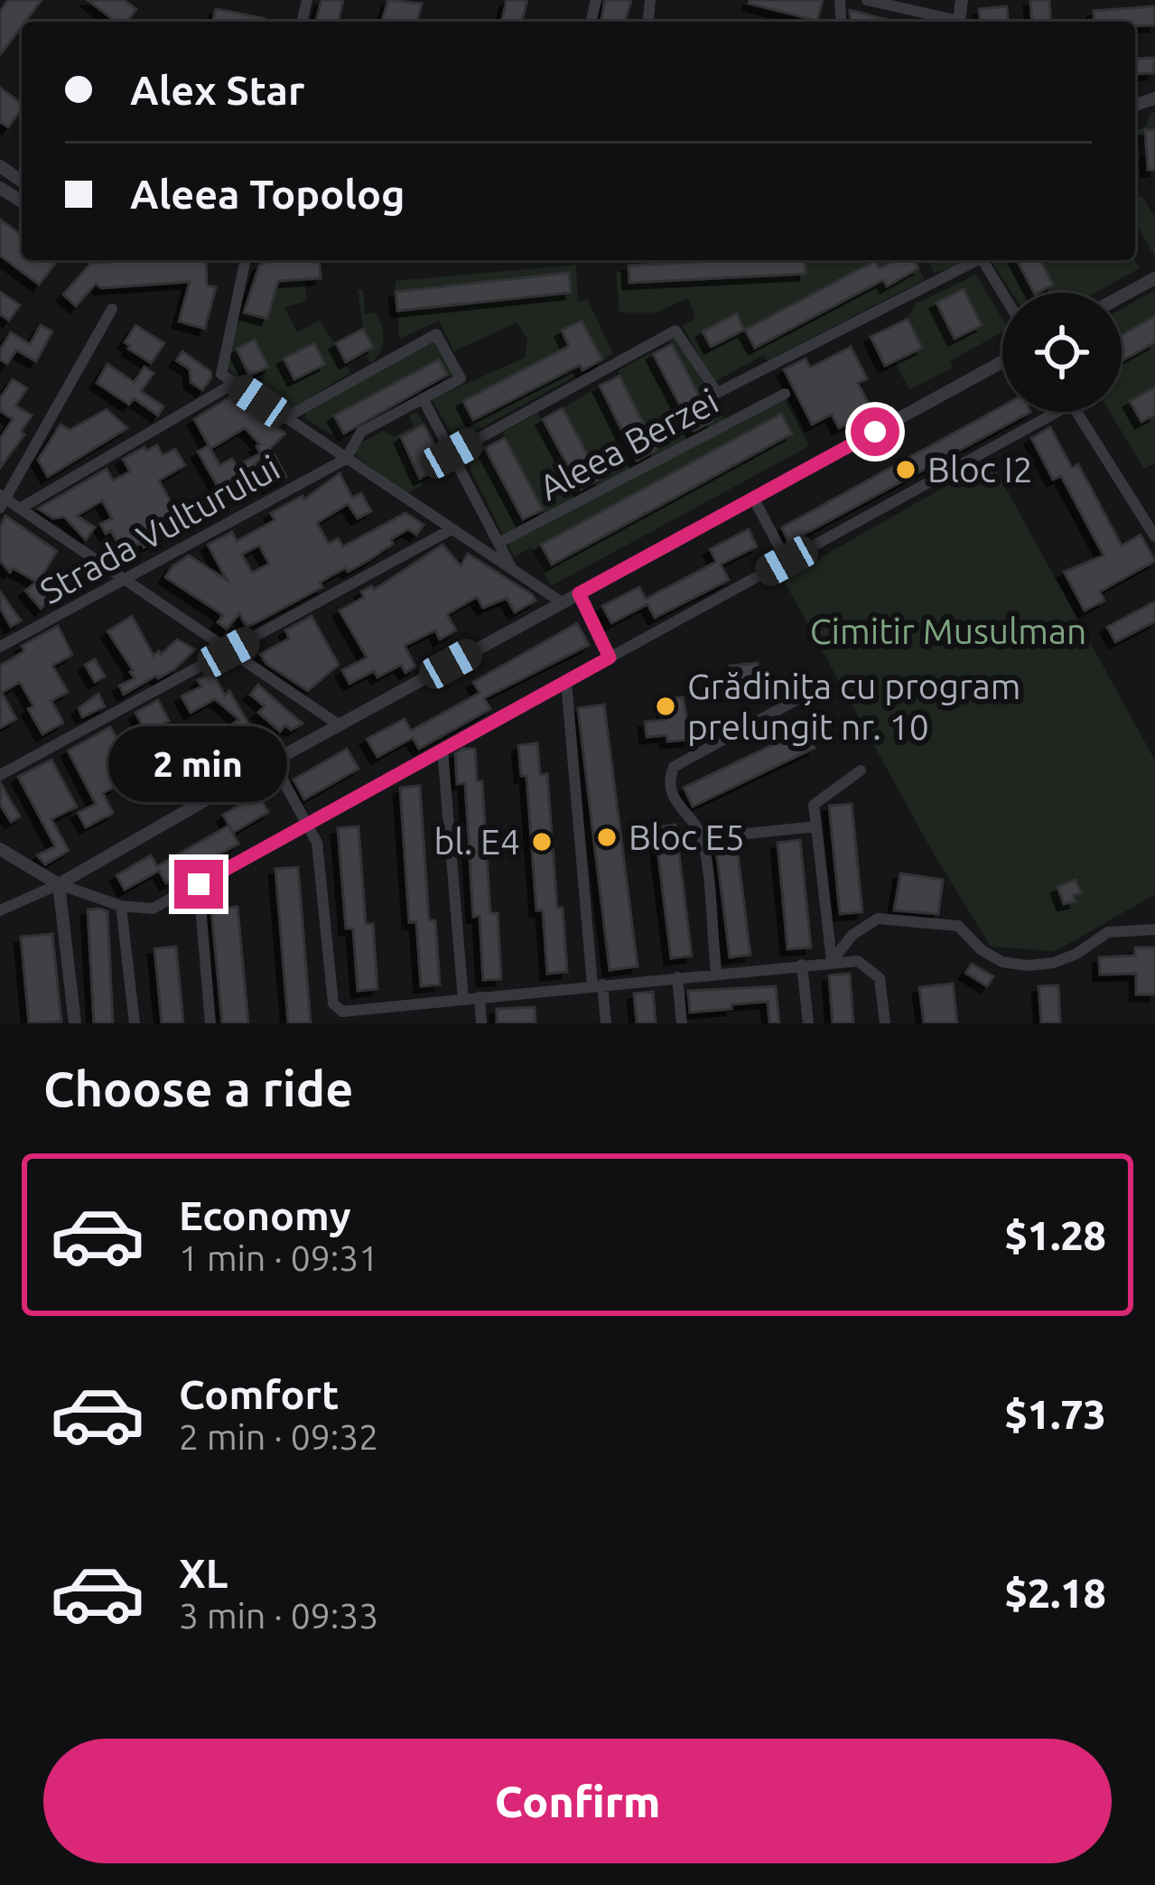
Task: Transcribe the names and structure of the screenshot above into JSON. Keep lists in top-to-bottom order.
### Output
{
  "streets": {
    "street": ["Aleea Berzei", "Strada Vulturului"]
  },
  "parks": ["Cimitir Musulman"],
  "places": [
    "Bloc I2",
    "Grădinița cu program prelungit nr. 10",
    "Bloc E5",
    "bl. E4"
  ],
  "page": {
    "banner": ["Alex Star", "Aleea Topolog"],
    "bubble": "2 min",
    "heading": "Choose a ride",
    "list": [
      {
        "name": "Economy",
        "note": "1 min · 09:31",
        "value": "$1.28"
      },
      {
        "name": "Comfort",
        "note": "2 min · 09:32",
        "value": "$1.73"
      },
      {
        "name": "XL",
        "note": "3 min · 09:33",
        "value": "$2.18"
      }
    ],
    "buttons": "Confirm"
  }
}
